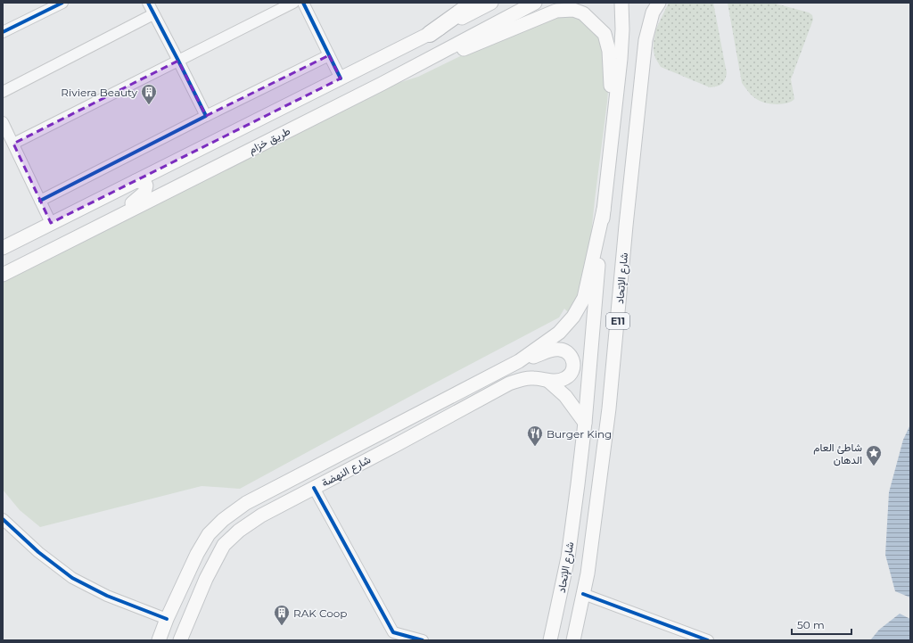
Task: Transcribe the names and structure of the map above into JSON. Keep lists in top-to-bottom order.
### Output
{
  "streets": {
    "main road": [
      "طريق خزام",
      "شارع الإتحاد",
      "E11",
      "شارع النهضة"
    ]
  },
  "places": {
    "building": ["Riviera Beauty", "RAK Coop"],
    "restaurant": ["Burger King"],
    "place": ["شاطئ العام الدهان"]
  },
  "scale_bar": "50 m"
}
